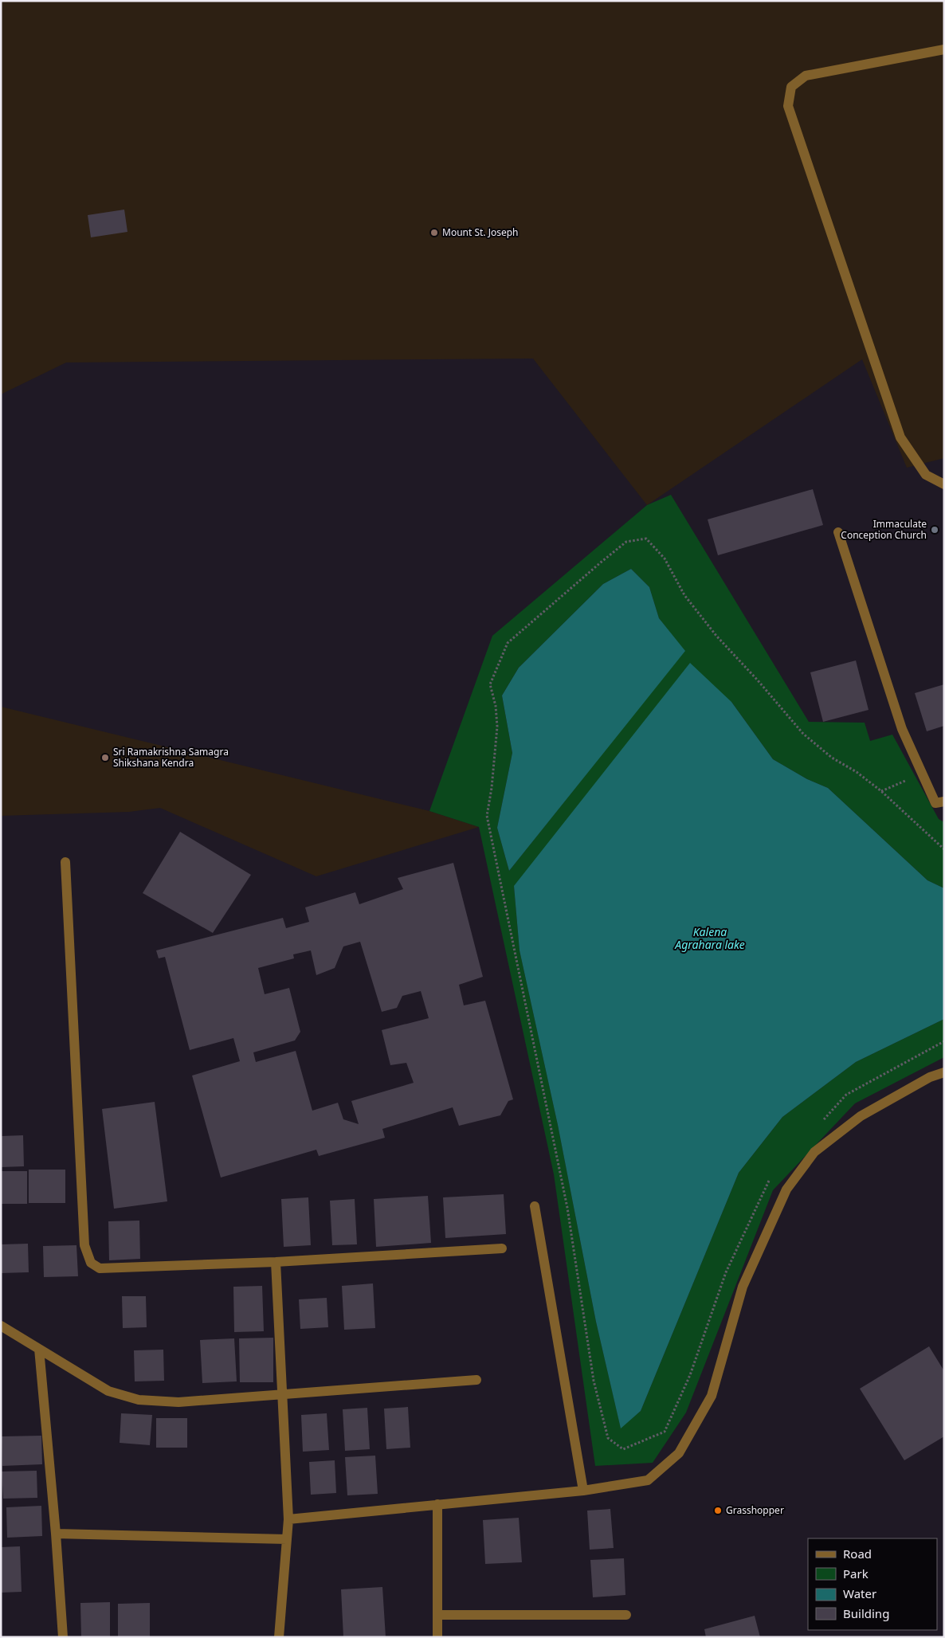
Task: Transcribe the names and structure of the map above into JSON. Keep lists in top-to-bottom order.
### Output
{
  "water": ["Kalena Agrahara lake"],
  "places": [
    "Mount St. Joseph",
    "Immaculate Conception Church",
    "Sri Ramakrishna Samagra Shikshana Kendra",
    "Grasshopper"
  ],
  "legend": [
    "Road",
    "Park",
    "Water",
    "Building"
  ]
}
